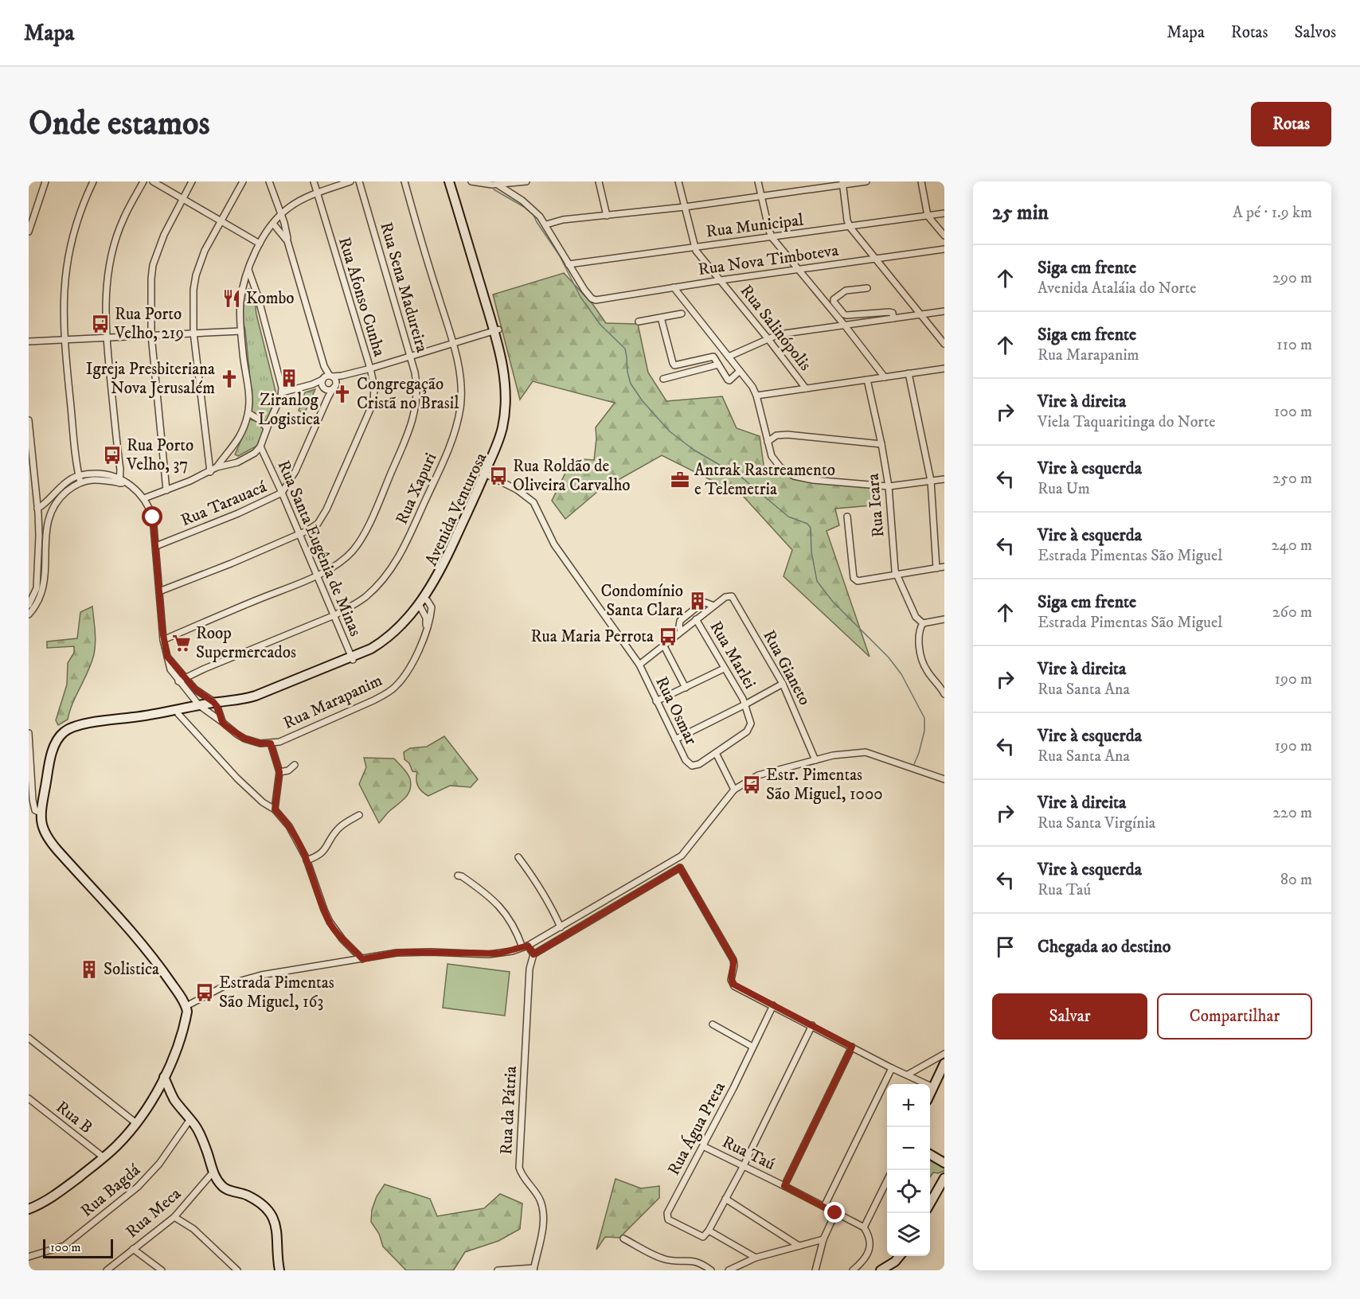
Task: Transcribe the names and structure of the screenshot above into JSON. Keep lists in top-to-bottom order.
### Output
{
  "streets": {
    "street": [
      "Rua Municipal",
      "Rua Nova Timboteva",
      "Rua Sena Madureira",
      "Rua Afonso Cunha",
      "Rua Salinópolis",
      "Rua Xapuri",
      "Rua Tarauacá",
      "Rua Icara",
      "Avenida Venturosa",
      "Rua Santa Eugênia de Minas",
      "Rua Marlei",
      "Rua Gianeto",
      "Rua Marapanim",
      "Rua Osmar",
      "Rua da Pátria",
      "Rua B",
      "Rua Água Preta",
      "Rua Taú",
      "Rua Bagdá",
      "Rua Meca"
    ]
  },
  "crossings": [
    ["Rua Municipal", "Rua Nova Timboteva"],
    ["Rua Municipal", "Rua Salinópolis"],
    ["Rua Nova Timboteva", "Rua Salinópolis"],
    ["Rua Sena Madureira", "Rua Santa Eugênia de Minas"],
    ["Rua Afonso Cunha", "Rua Santa Eugênia de Minas"],
    ["Rua Xapuri", "Rua Santa Eugênia de Minas"],
    ["Rua Tarauacá", "Rua Santa Eugênia de Minas"],
    ["Avenida Venturosa", "Rua Santa Eugênia de Minas"],
    ["Avenida Venturosa", "Rua Marapanim"],
    ["Rua Água Preta", "Rua Taú"]
  ],
  "places": {
    "restaurant": ["Kombo"],
    "bus stop": [
      "Rua Porto Velho, 219",
      "Rua Porto Velho, 37",
      "Rua Roldão de Oliveira Carvalho",
      "Rua Maria Perrota",
      "Estr. Pimentas São Miguel, 1000",
      "Estrada Pimentas São Miguel, 163"
    ],
    "building": ["Ziranlog Logistica", "Condomínio Santa Clara", "Solistica"],
    "church": ["Igreja Presbiteriana Nova Jerusalém", "Congregação Cristã no Brasil"],
    "office": ["Antrak Rastreamento e Telemetria"],
    "supermarket": ["Roop Supermercados"]
  },
  "scale_bar": "100 m",
  "page": {
    "header": "Mapa",
    "nav": ["Mapa", "Rotas", "Salvos"],
    "buttons": [
      "Rotas",
      ["Salvar", "Compartilhar"]
    ],
    "title": "Onde estamos",
    "heading": ["25 min", "A pé · 1.9 km"],
    "list": [
      ["Siga em frente", "Avenida Ataláia do Norte", "290 m"],
      ["Siga em frente", "Rua Marapanim", "110 m"],
      ["Vire à direita", "Viela Taquaritinga do Norte", "100 m"],
      ["Vire à esquerda", "Rua Um", "250 m"],
      ["Vire à esquerda", "Estrada Pimentas São Miguel", "240 m"],
      ["Siga em frente", "Estrada Pimentas São Miguel", "260 m"],
      ["Vire à direita", "Rua Santa Ana", "190 m"],
      ["Vire à esquerda", "Rua Santa Ana", "190 m"],
      ["Vire à direita", "Rua Santa Virgínia", "220 m"],
      ["Vire à esquerda", "Rua Taú", "80 m"],
      "Chegada ao destino"
    ],
    "map_buttons": ["+", "−"],
    "scale": "100 m"
  }
}
